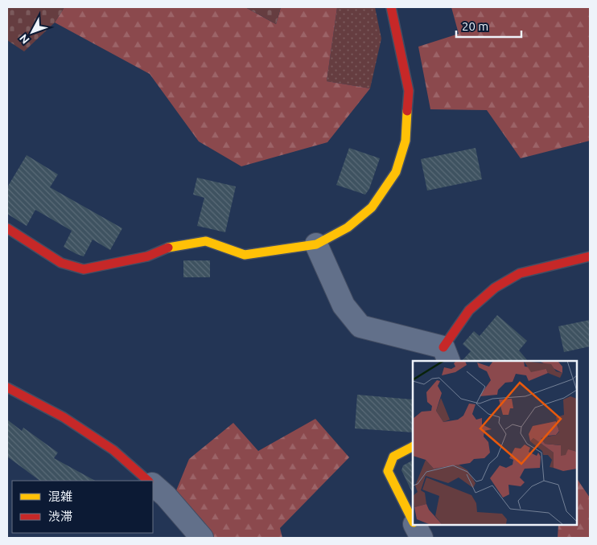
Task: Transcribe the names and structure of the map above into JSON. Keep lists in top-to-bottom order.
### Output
{
  "legend": ["混雑", "渋滞"],
  "scale_bar": "20 m",
  "north": "bottom left"
}
